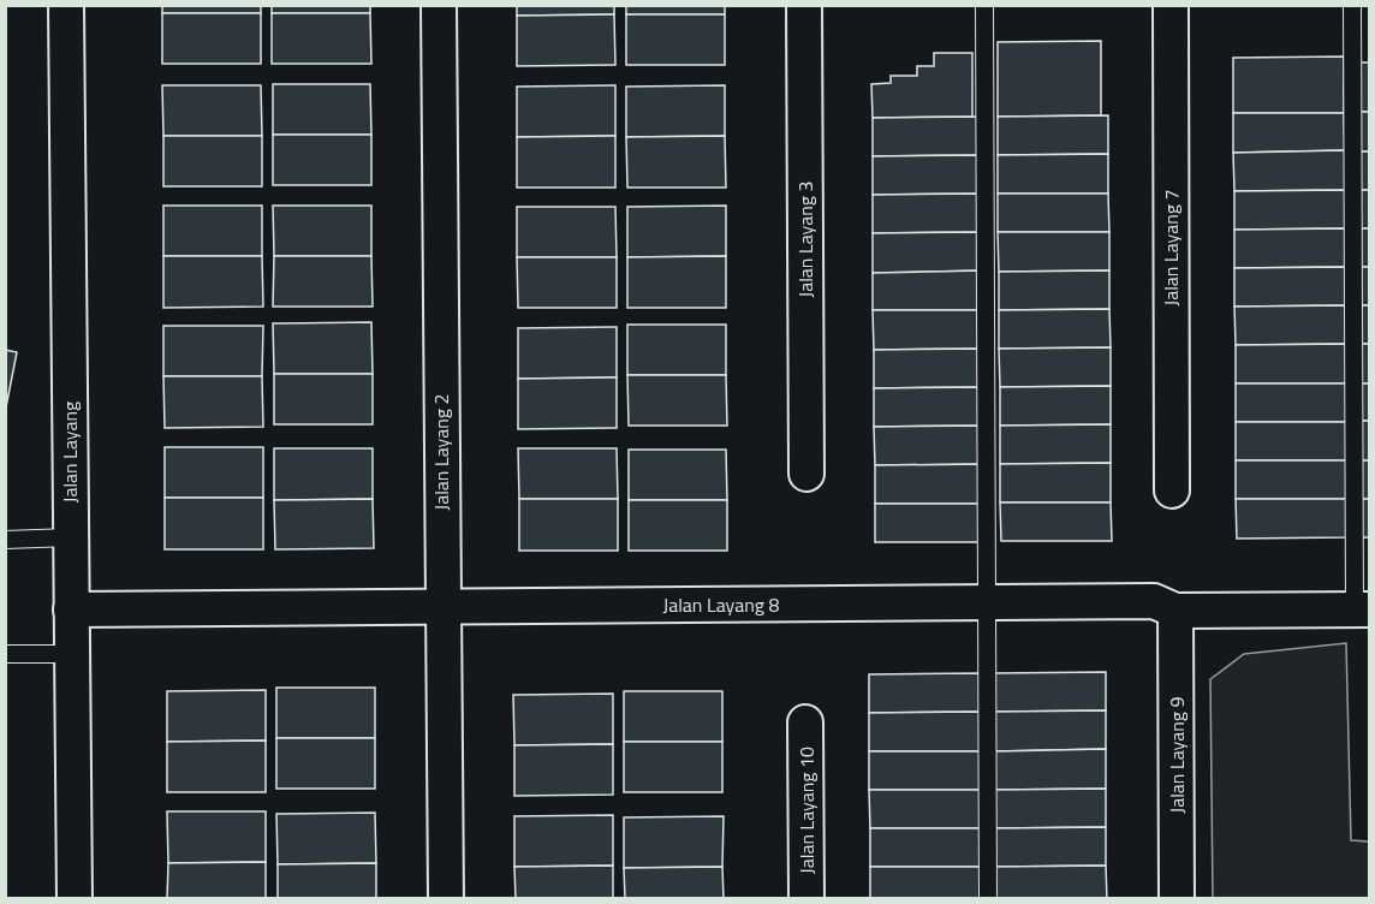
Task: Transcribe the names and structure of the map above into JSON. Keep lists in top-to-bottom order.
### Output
{
  "streets": {
    "street": [
      "Jalan Layang 3",
      "Jalan Layang 7",
      "Jalan Layang",
      "Jalan Layang 2",
      "Jalan Layang 8",
      "Jalan Layang 9",
      "Jalan Layang 10"
    ]
  },
  "crossings": [
    ["Jalan Layang", "Jalan Layang 8"],
    ["Jalan Layang 2", "Jalan Layang 8"],
    ["Jalan Layang 8", "Jalan Layang 9"]
  ]
}
